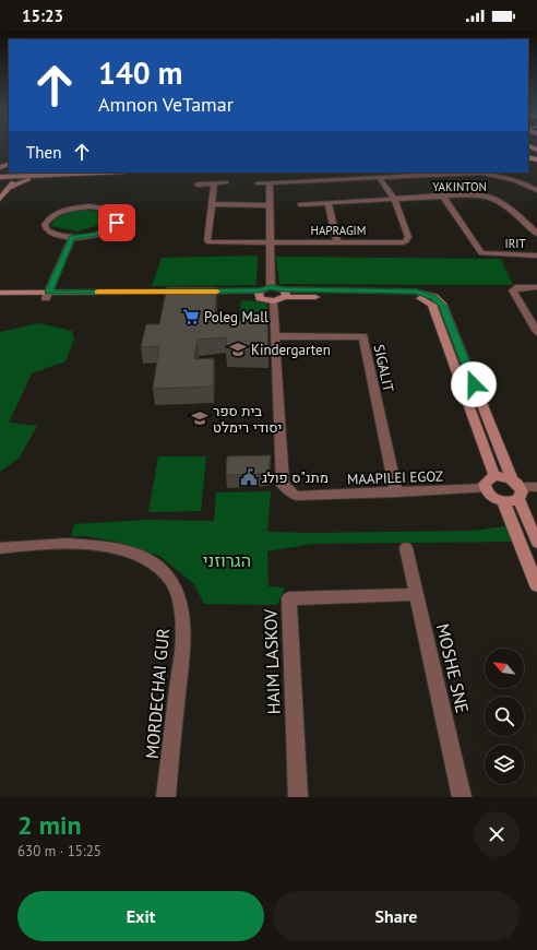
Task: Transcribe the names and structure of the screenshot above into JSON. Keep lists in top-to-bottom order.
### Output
{
  "streets": {
    "street": [
      "YAKINTON",
      "HAPRAGIM",
      "IRIT",
      "SIGALIT",
      "MAAPILEI EGOZ",
      "HAIM LASKOV",
      "MOSHE SNE",
      "MORDECHAI GUR"
    ]
  },
  "crossings": [
    ["YAKINTON", "HAPRAGIM"],
    ["YAKINTON", "IRIT"],
    ["SIGALIT", "MAAPILEI EGOZ"],
    ["HAIM LASKOV", "MOSHE SNE"]
  ],
  "parks": ["הגרוזני"],
  "places": {
    "supermarket": ["Poleg Mall"],
    "school or university": ["Kindergarten", "בית ספר יסודי רימלט"],
    "public building": ["מתנ\"ס פולג"]
  },
  "north": "top left",
  "page": {
    "status": "15:23",
    "turn": ["140 m", "Amnon VeTamar"],
    "then": "Then",
    "heading": ["2 min", "630 m · 15:25"],
    "buttons": ["Exit", "Share"]
  }
}
